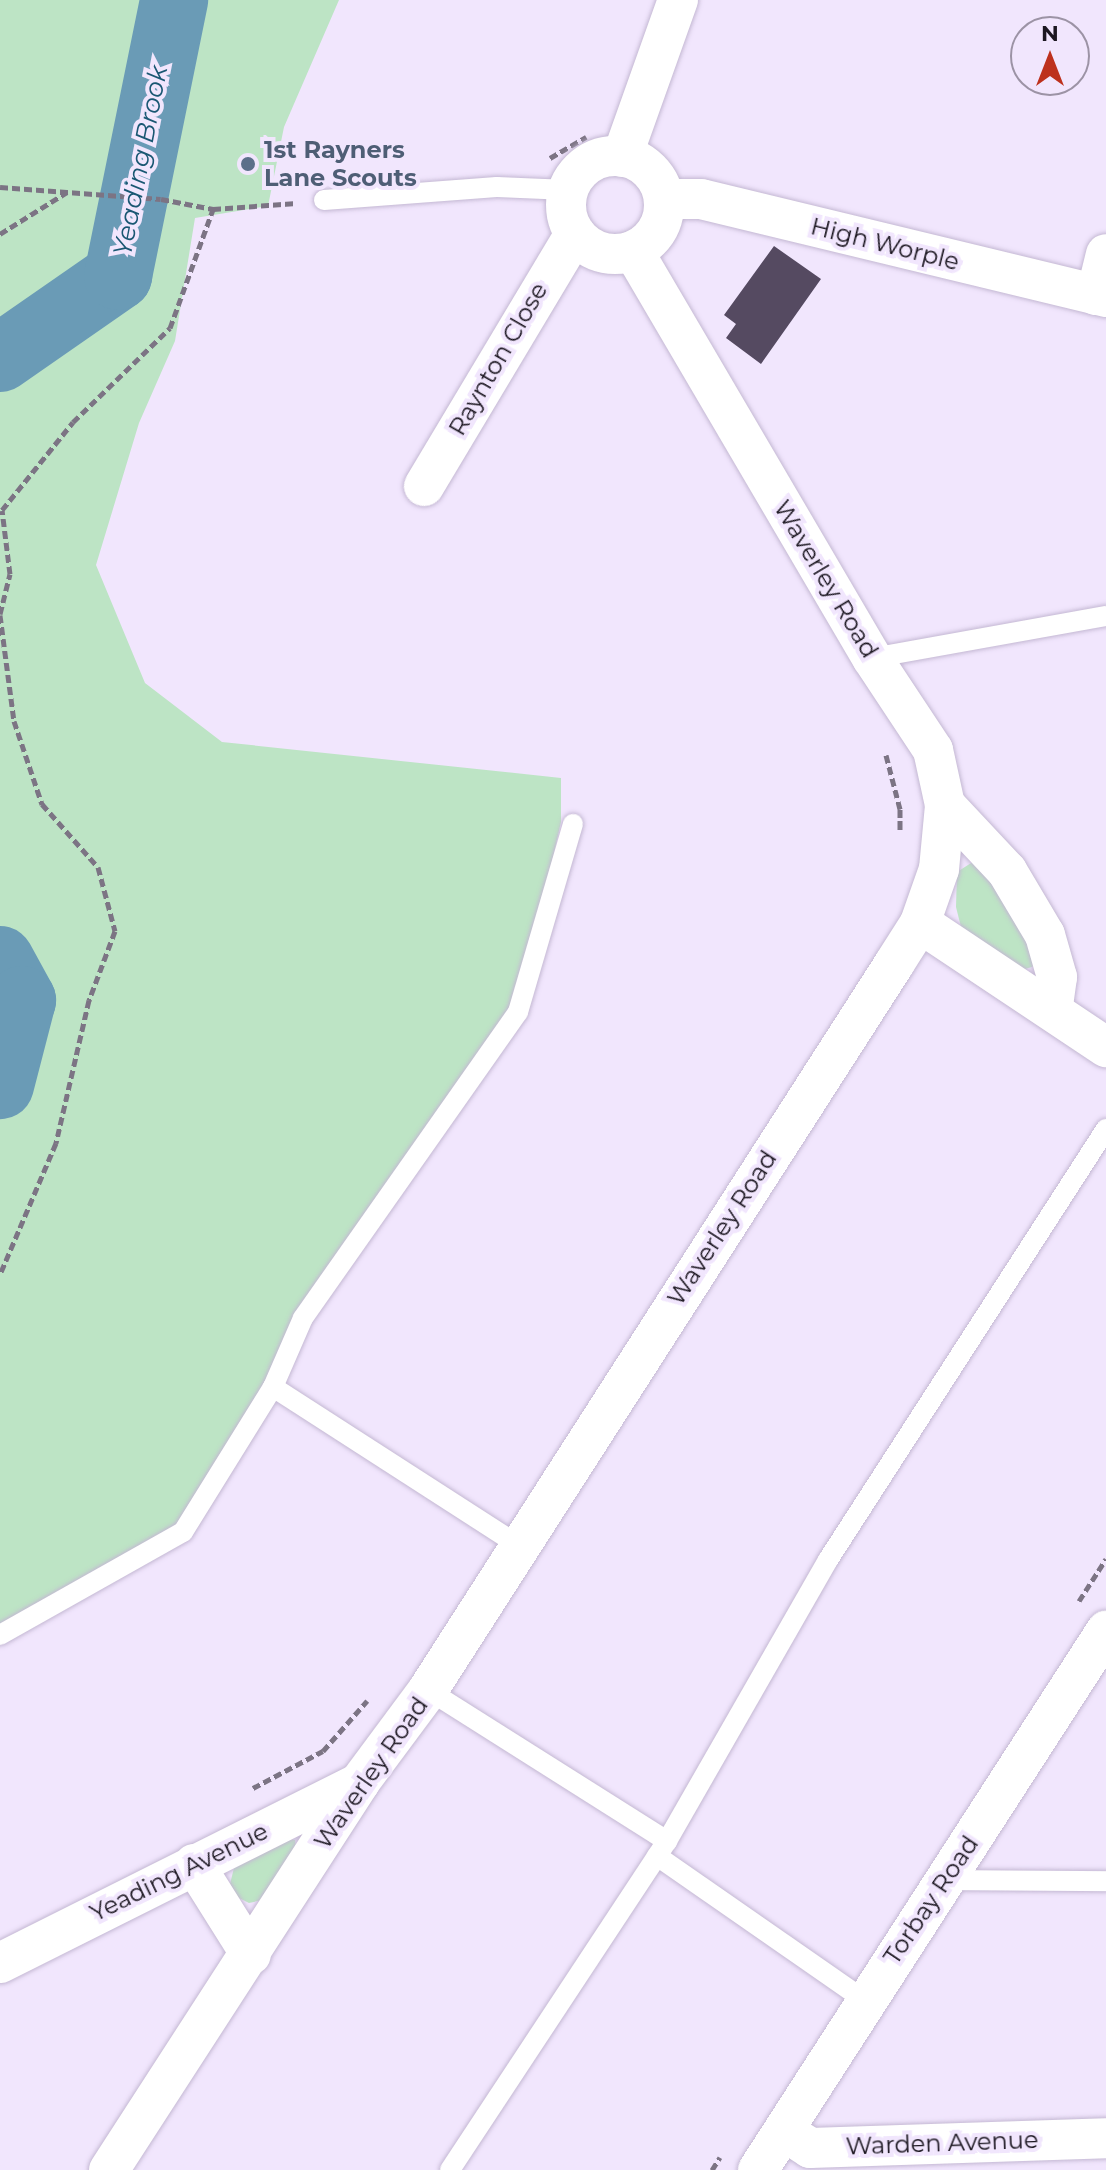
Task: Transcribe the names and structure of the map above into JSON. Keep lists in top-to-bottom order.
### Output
{
  "streets": {
    "street": [
      "High Worple",
      "Raynton Close",
      "Waverley Road",
      "Yeading Avenue",
      "Torbay Road",
      "Warden Avenue"
    ]
  },
  "crossings": [
    ["High Worple", "Raynton Close"],
    ["High Worple", "Waverley Road"],
    ["Raynton Close", "Waverley Road"],
    ["Waverley Road", "Yeading Avenue"],
    ["Torbay Road", "Warden Avenue"]
  ],
  "water": ["Yeading Brook"],
  "places": ["1st Rayners Lane Scouts"],
  "north": "top"
}
